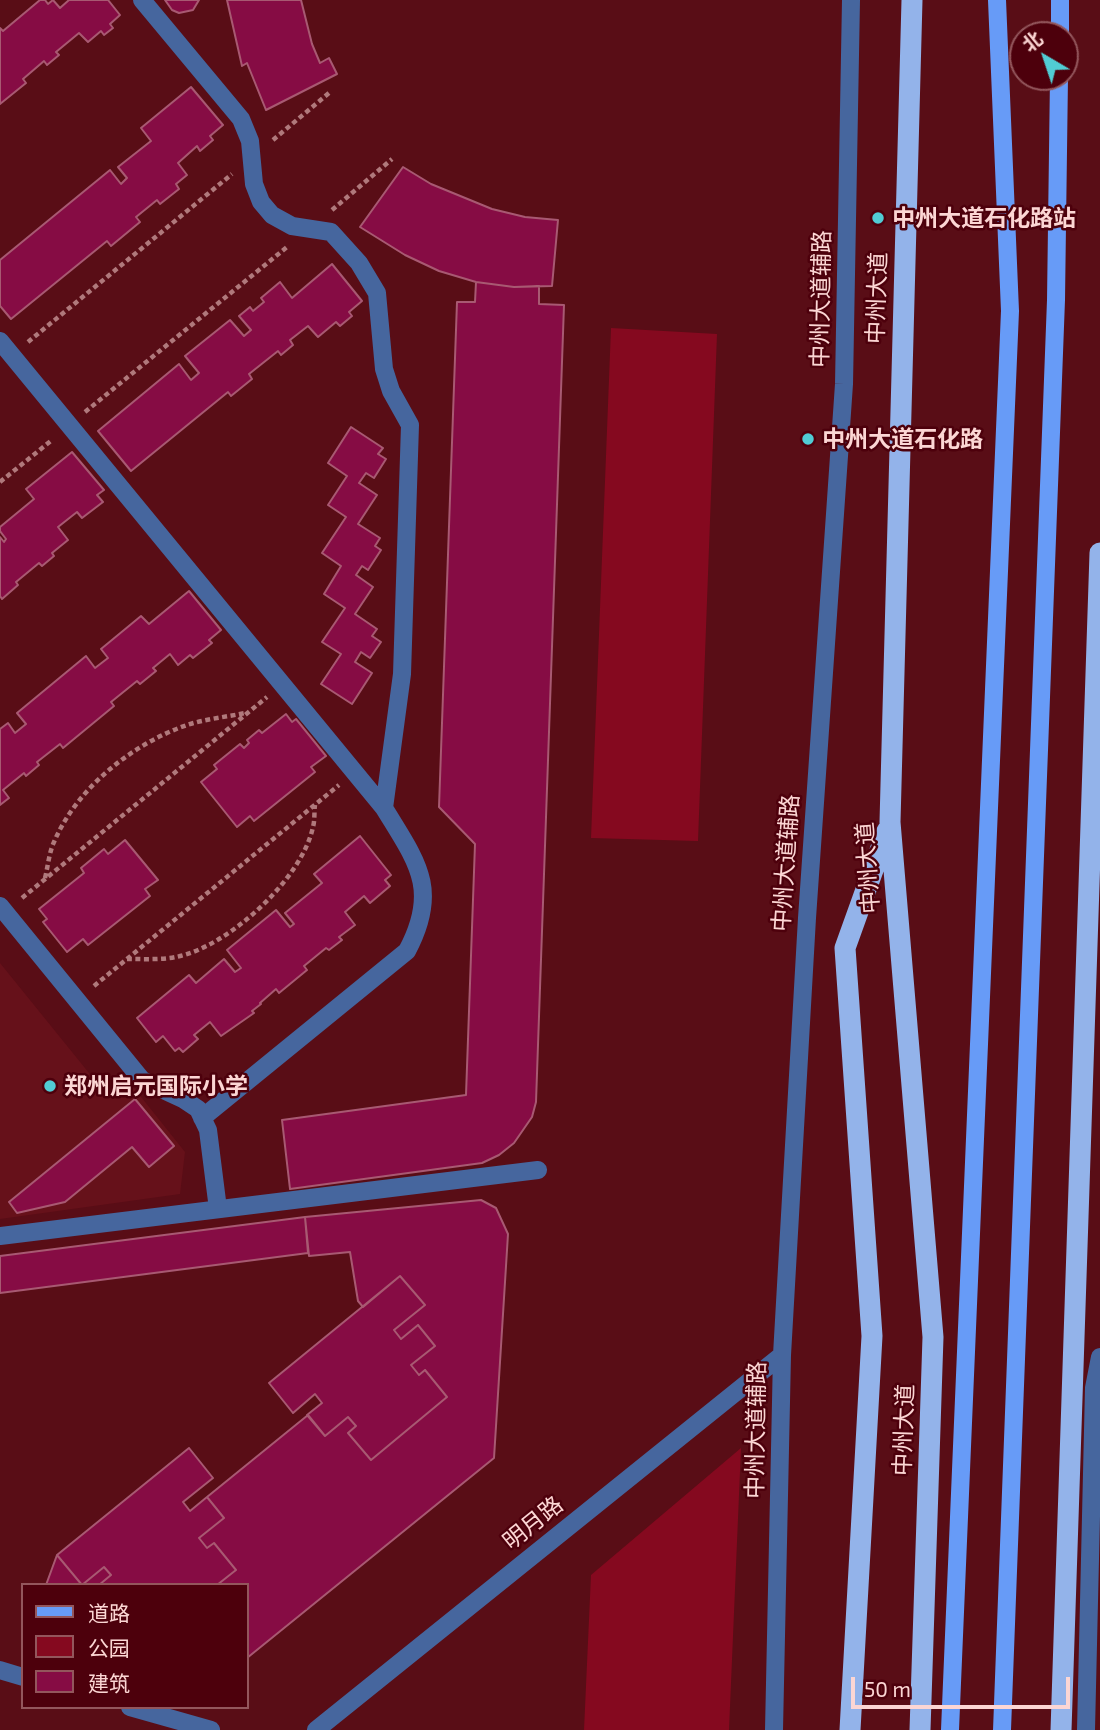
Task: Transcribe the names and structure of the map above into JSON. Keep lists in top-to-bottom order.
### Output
{
  "streets": {
    "highway": ["中州大道"],
    "street": ["中州大道辅路", "明月路"]
  },
  "crossings": [
    ["中州大道辅路", "明月路"]
  ],
  "places": ["中州大道石化路站", "中州大道石化路", "郑州启元国际小学"],
  "legend": ["道路", "公园", "建筑"],
  "scale_bar": "50 m",
  "north": "top left"
}
